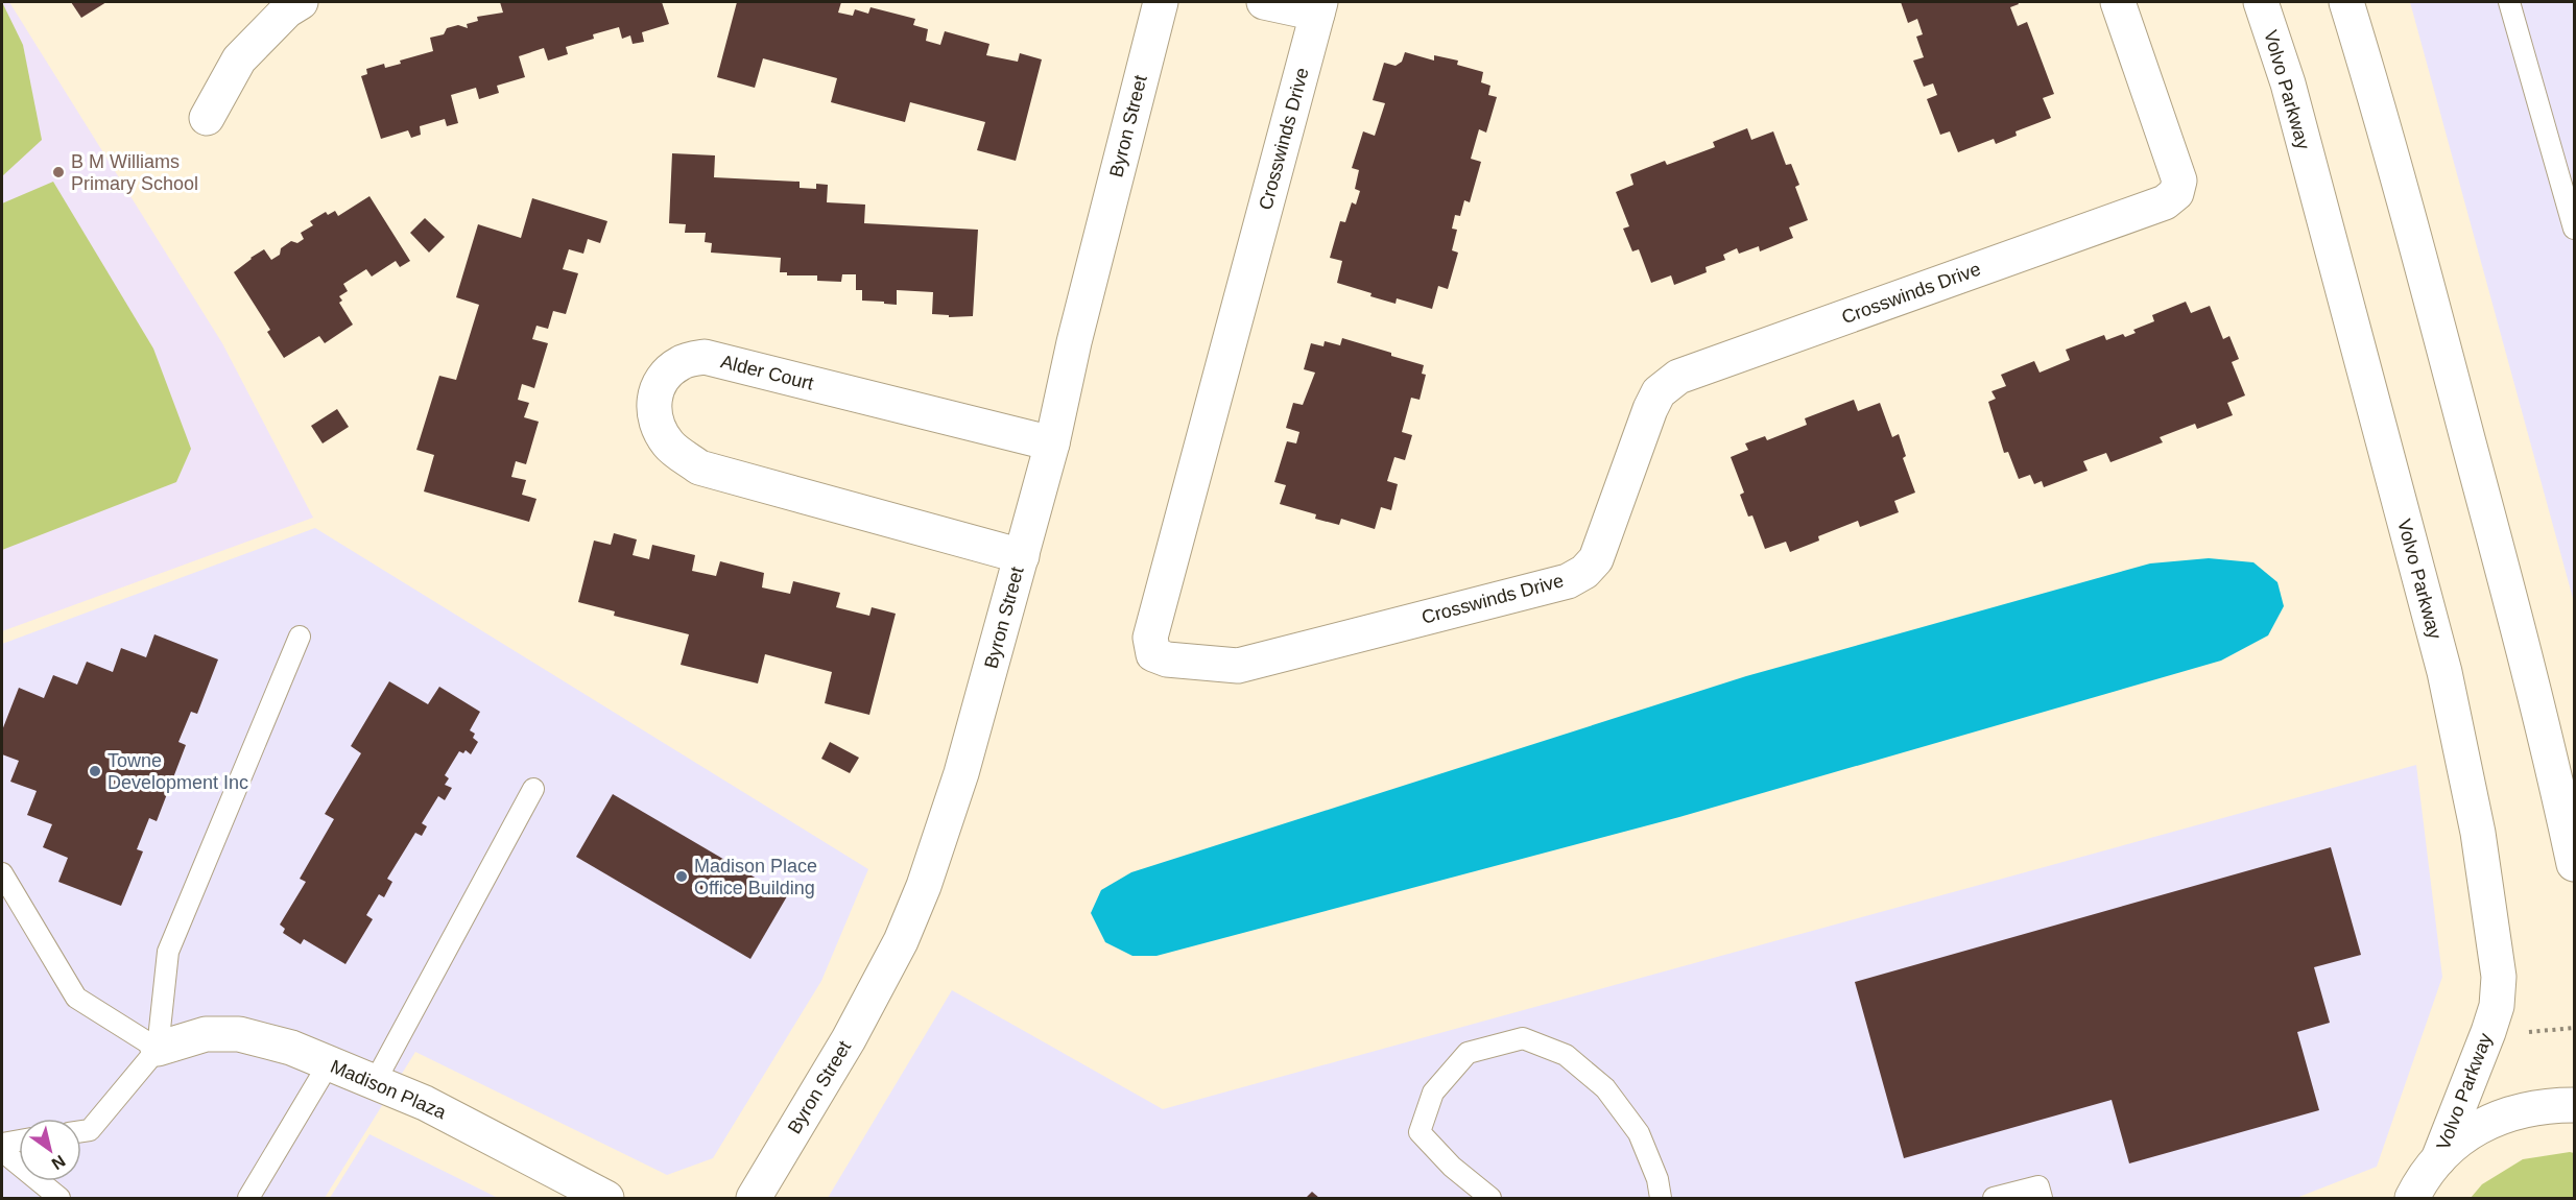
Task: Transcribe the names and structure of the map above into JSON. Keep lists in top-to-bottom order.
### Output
{
  "streets": {
    "street": [
      "Volvo Parkway",
      "Byron Street",
      "Crosswinds Drive",
      "Alder Court",
      "Madison Plaza"
    ]
  },
  "crossings": [
    ["Byron Street", "Alder Court"]
  ],
  "places": ["B M Williams Primary School", "Towne Development Inc", "Madison Place Office Building"],
  "north": "bottom right"
}
